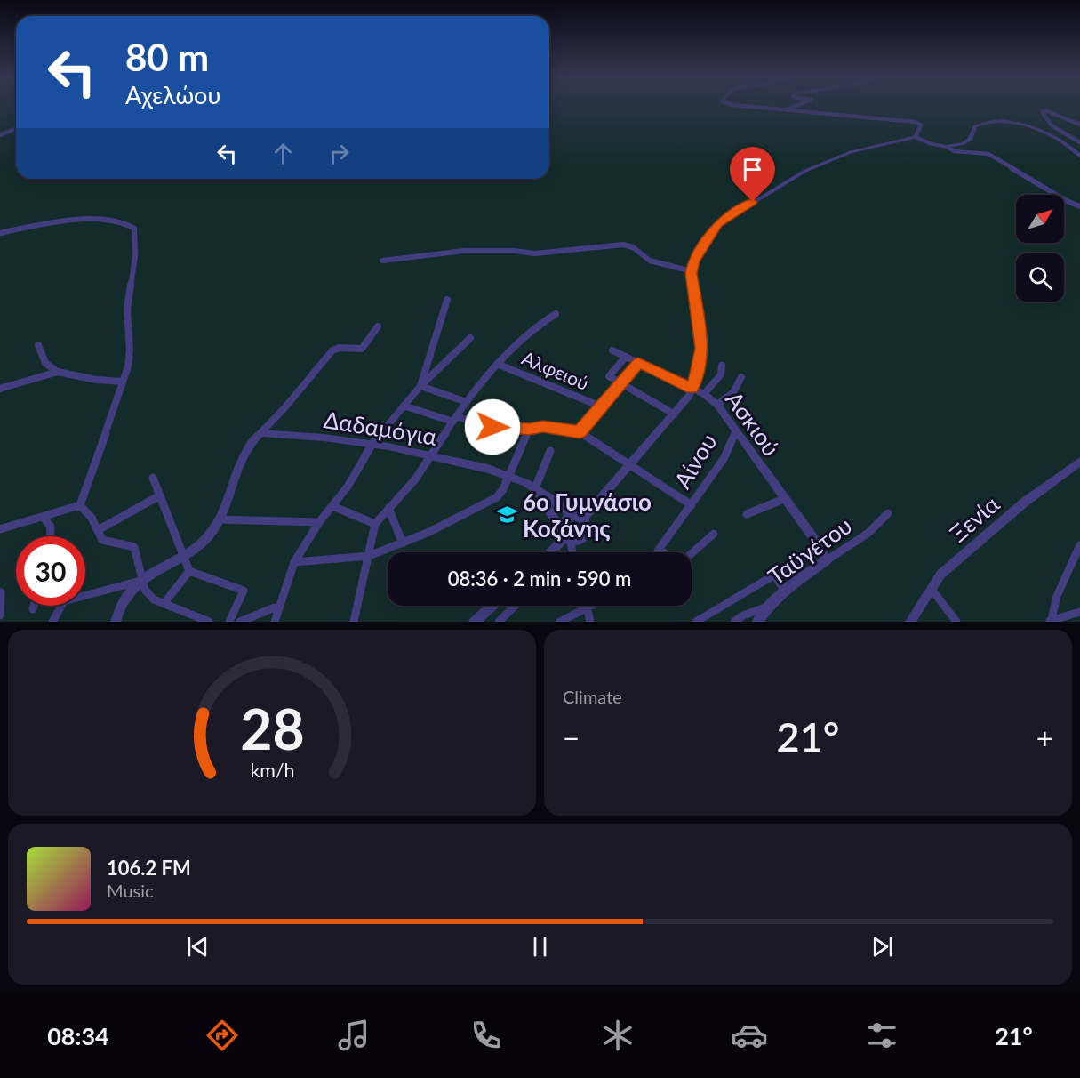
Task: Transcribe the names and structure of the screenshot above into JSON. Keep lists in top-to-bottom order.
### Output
{
  "streets": {
    "street": [
      "Αλφειού",
      "Ασκιού",
      "Δαδαμόγια",
      "Αίνου",
      "Ξενία",
      "Ταϋγέτου"
    ]
  },
  "crossings": [
    ["Ασκιού", "Αίνου"],
    ["Ασκιού", "Ταϋγέτου"]
  ],
  "places": {
    "school or university": ["6ο Γυμνάσιο Κοζάνης"]
  },
  "north": "top right",
  "page": {
    "turn": ["80 m", "Αχελώου"],
    "limit": "30",
    "trip": "08:36 · 2 min · 590 m",
    "tile": "Climate",
    "heat": ["−", "21°", "+"],
    "song": ["106.2 FM", "Music"],
    "tabs": ["08:34", "21°"],
    "gauge": ["28", "km/h"]
  }
}
